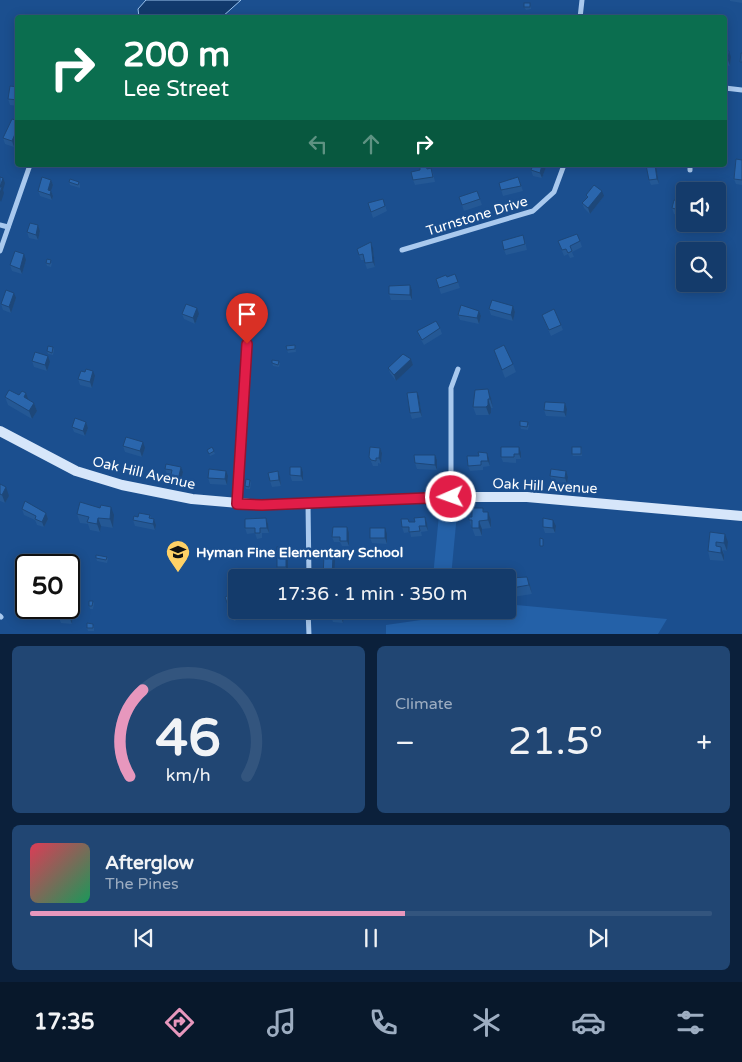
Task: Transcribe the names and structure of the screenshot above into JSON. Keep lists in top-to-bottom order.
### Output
{
  "streets": {
    "main road": ["Oak Hill Avenue"],
    "street": ["Turnstone Drive"]
  },
  "places": {
    "school or university": ["Hyman Fine Elementary School"]
  },
  "page": {
    "turn": ["200 m", "Lee Street"],
    "limit": "50",
    "trip": "17:36 · 1 min · 350 m",
    "tile": "Climate",
    "heat": ["−", "21.5°", "+"],
    "song": ["Afterglow", "The Pines"],
    "tabs": "17:35",
    "gauge": ["46", "km/h"]
  }
}
